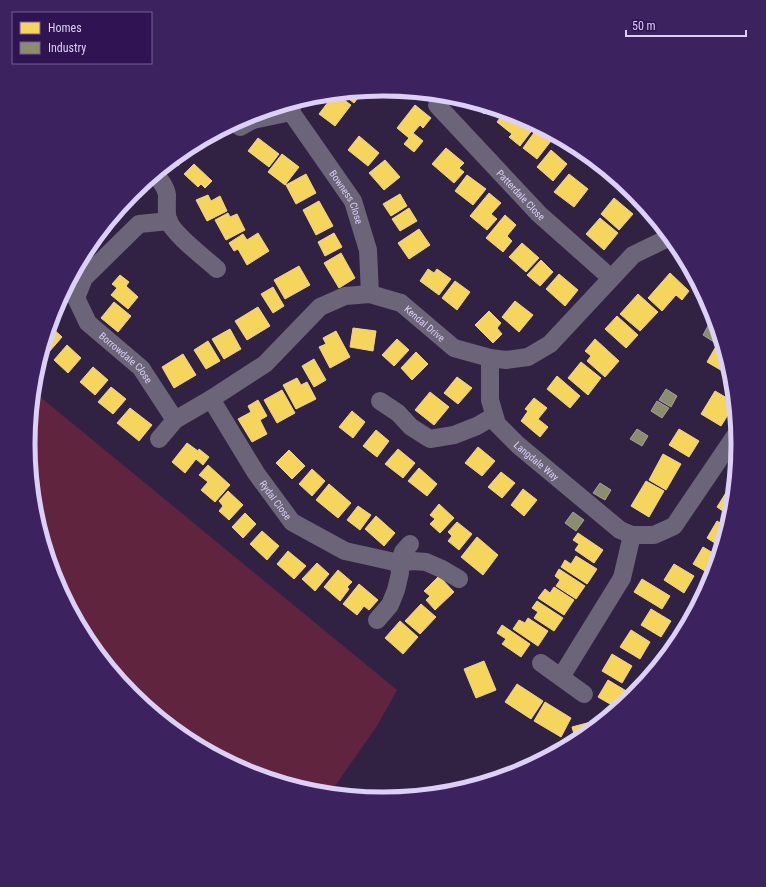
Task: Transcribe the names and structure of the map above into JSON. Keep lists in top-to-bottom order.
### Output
{
  "streets": {
    "street": [
      "Patterdale Close",
      "Bowness Close",
      "Kendal Drive",
      "Borrowdale Close",
      "Langdale Way",
      "Rydal Close"
    ]
  },
  "crossings": [
    ["Patterdale Close", "Kendal Drive"],
    ["Bowness Close", "Kendal Drive"],
    ["Kendal Drive", "Borrowdale Close"],
    ["Kendal Drive", "Langdale Way"],
    ["Kendal Drive", "Rydal Close"]
  ],
  "legend": ["Homes", "Industry"],
  "scale_bar": "50 m"
}
